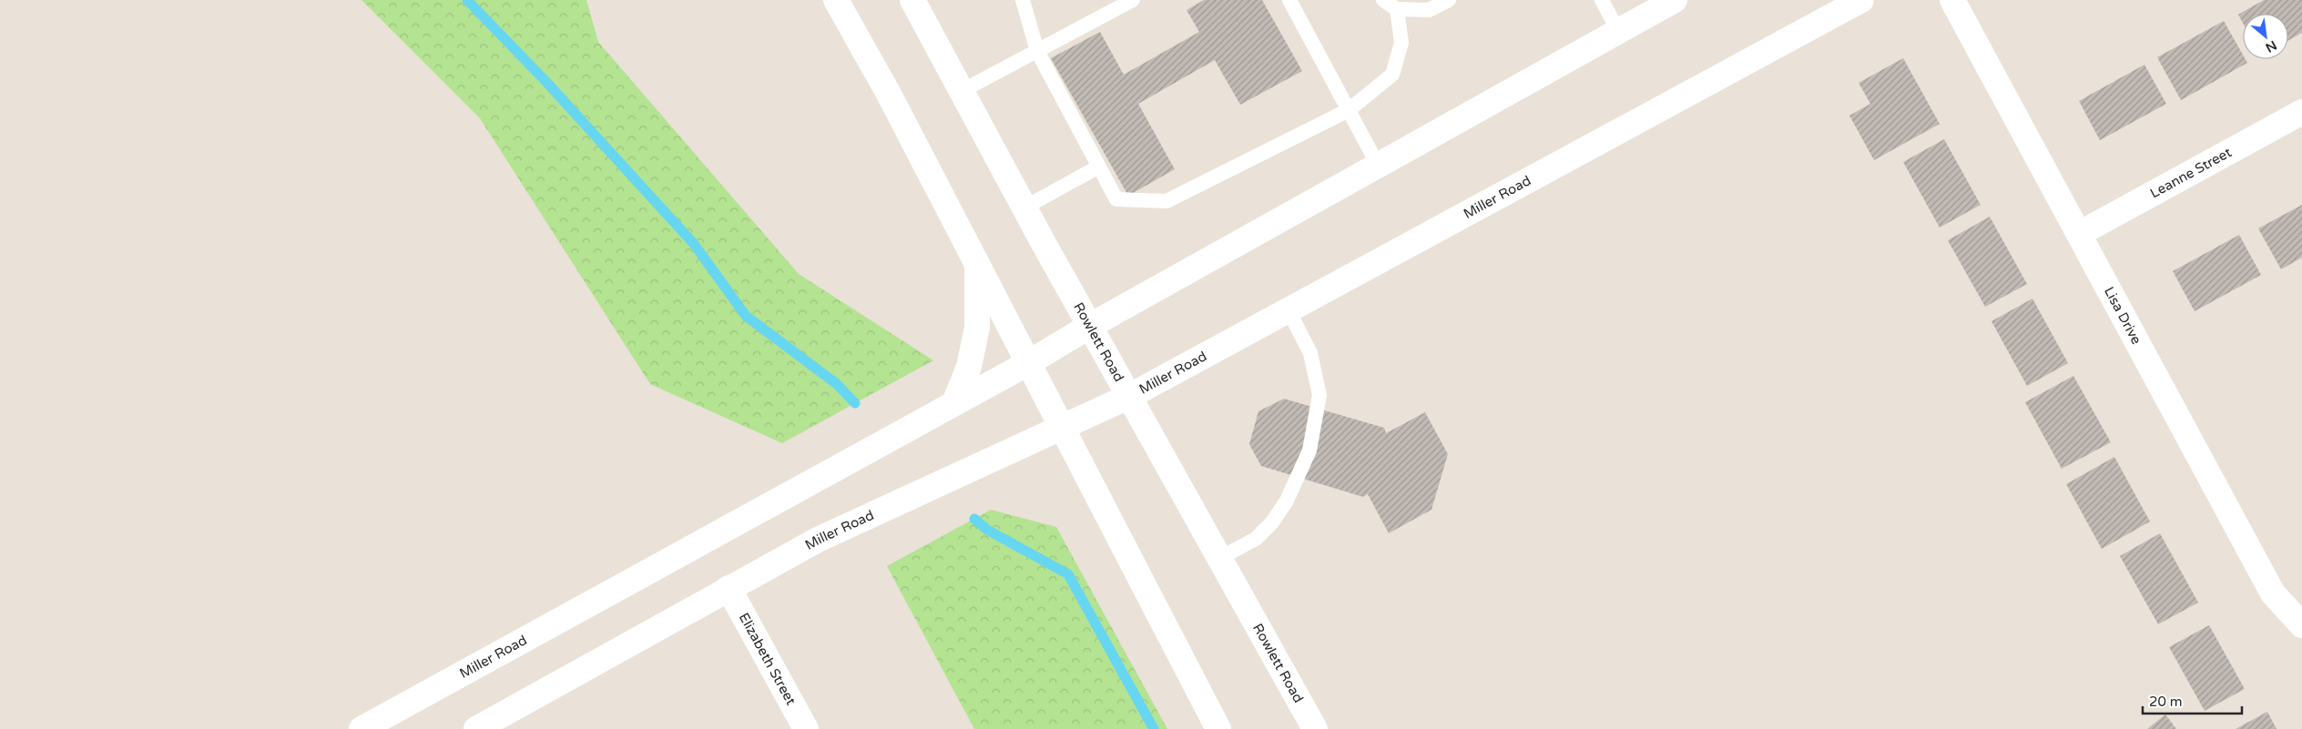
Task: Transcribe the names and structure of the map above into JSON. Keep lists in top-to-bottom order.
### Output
{
  "streets": {
    "main road": [
      "Leanne Street",
      "Miller Road",
      "Lisa Drive",
      "Rowlett Road",
      "Elizabeth Street"
    ]
  },
  "crossings": [
    ["Leanne Street", "Lisa Drive"],
    ["Miller Road", "Rowlett Road"],
    ["Miller Road", "Elizabeth Street"]
  ],
  "scale_bar": "20 m",
  "north": "bottom right"
}
